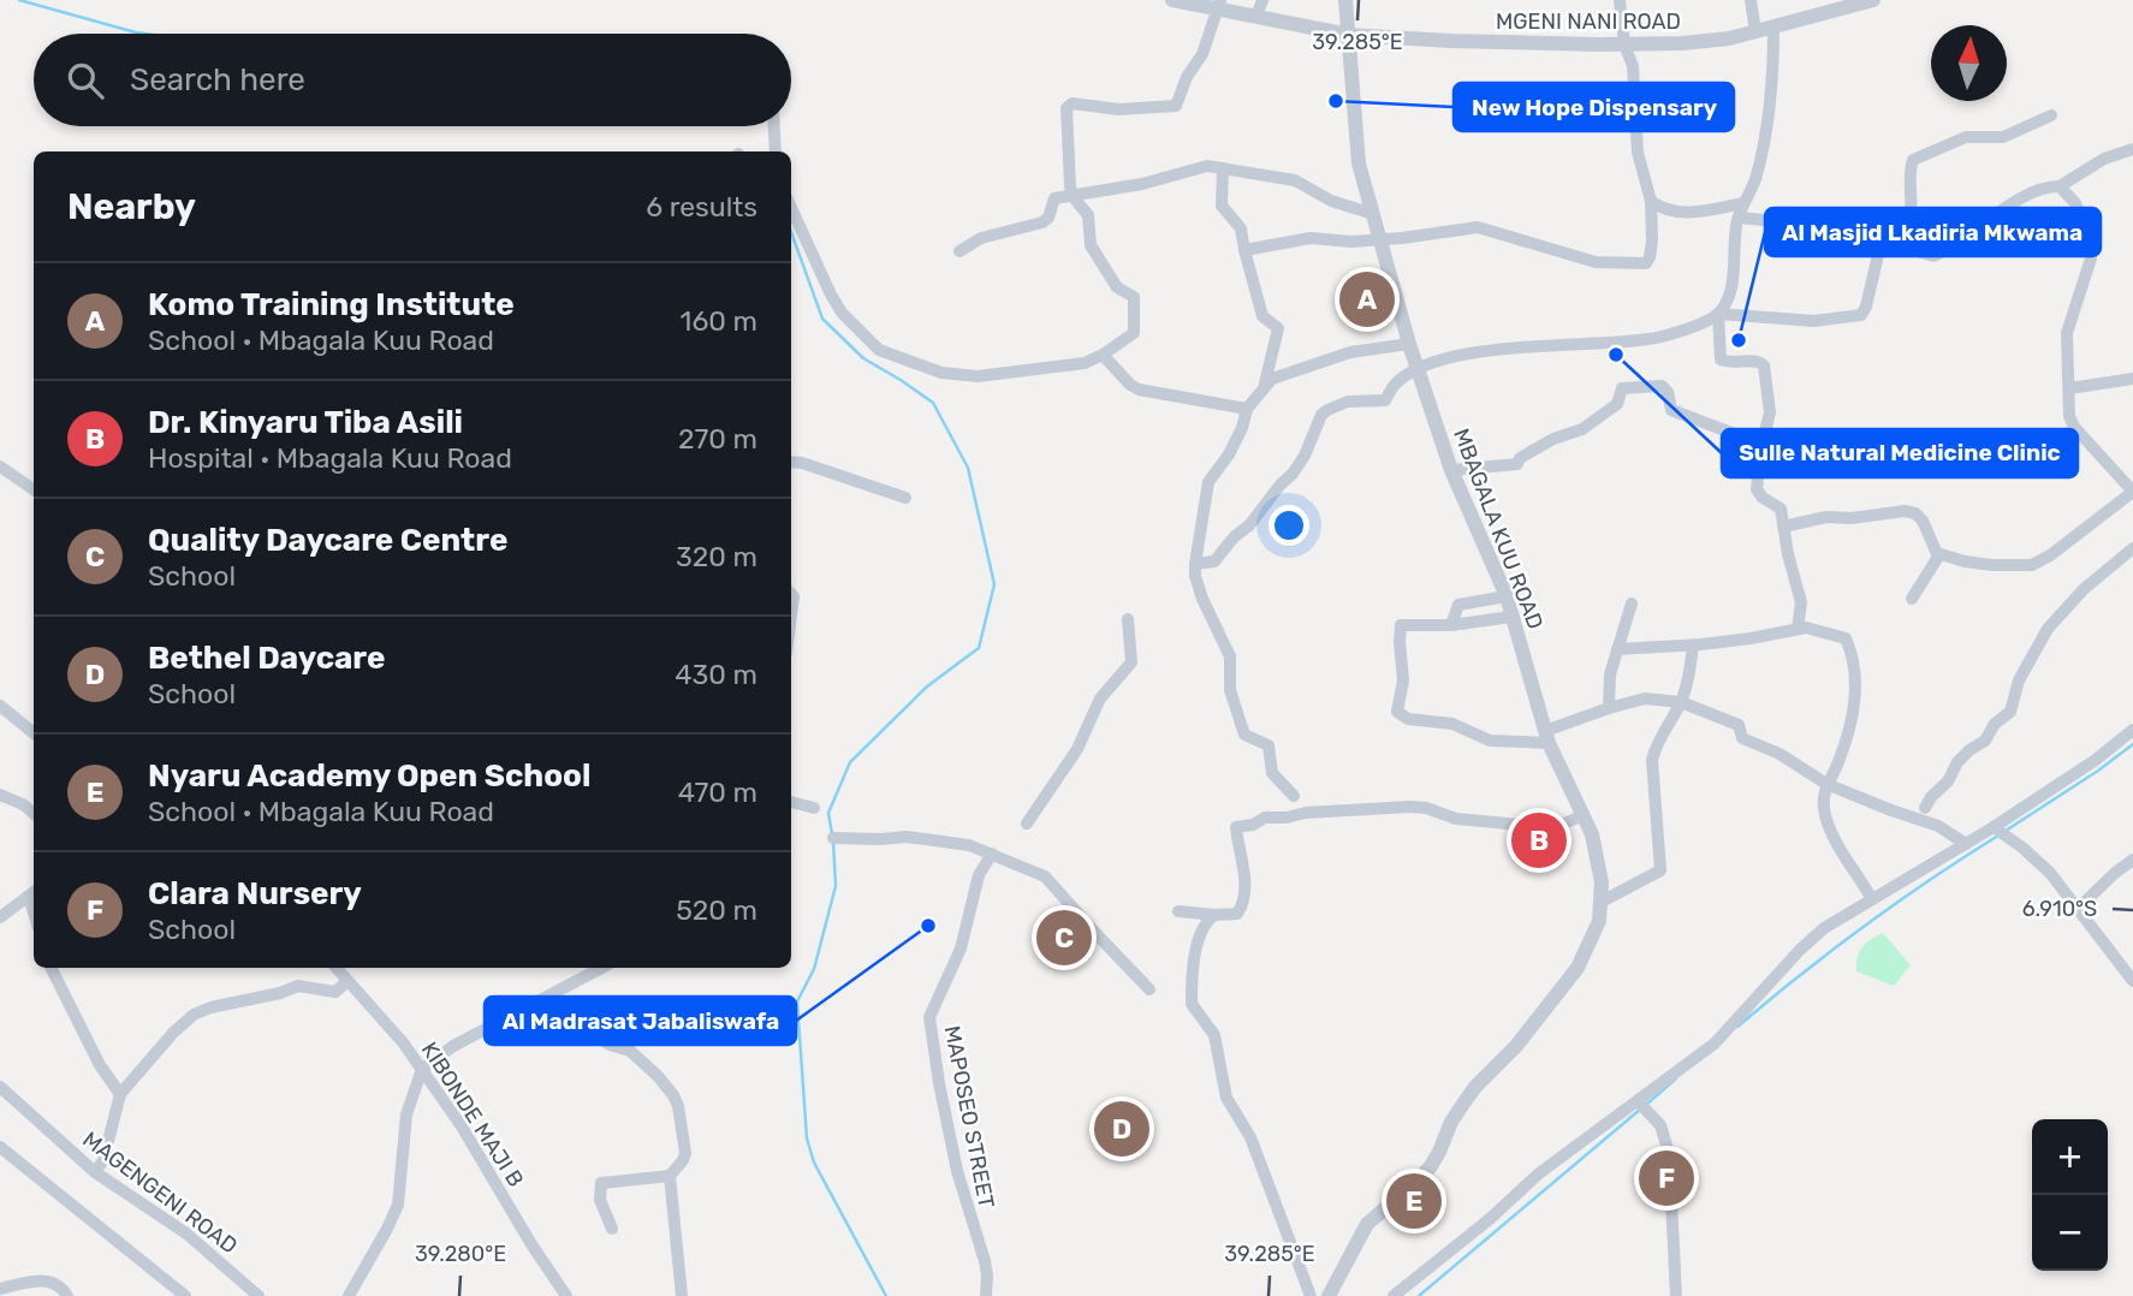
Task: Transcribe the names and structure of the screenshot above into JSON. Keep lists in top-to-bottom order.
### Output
{
  "streets": {
    "street": [
      "MGENI NANI ROAD",
      "MBAGALA KUU ROAD",
      "KIBONDE MAJI B",
      "MAPOSEO STREET",
      "MAGENGENI ROAD"
    ]
  },
  "crossings": [
    ["MGENI NANI ROAD", "MBAGALA KUU ROAD"]
  ],
  "places": [
    "New Hope Dispensary",
    "Al Masjid Lkadiria Mkwama",
    "Sulle Natural Medicine Clinic",
    "Al Madrasat Jabaliswafa"
  ],
  "north": "top",
  "page": {
    "search": "Search here",
    "heading": ["Nearby", "6 results"],
    "list": [
      {
        "mark": "A",
        "name": "Komo Training Institute",
        "note": "School · Mbagala Kuu Road",
        "value": "160 m"
      },
      {
        "mark": "B",
        "name": "Dr. Kinyaru Tiba Asili",
        "note": "Hospital · Mbagala Kuu Road",
        "value": "270 m"
      },
      {
        "mark": "C",
        "name": "Quality Daycare Centre",
        "note": "School",
        "value": "320 m"
      },
      {
        "mark": "D",
        "name": "Bethel Daycare",
        "note": "School",
        "value": "430 m"
      },
      {
        "mark": "E",
        "name": "Nyaru Academy Open School",
        "note": "School · Mbagala Kuu Road",
        "value": "470 m"
      },
      {
        "mark": "F",
        "name": "Clara Nursery",
        "note": "School",
        "value": "520 m"
      }
    ],
    "pins": [
      "A",
      "B",
      "C",
      "D",
      "F",
      "E"
    ],
    "map_buttons": ["+", "−"]
  },
  "coordinates": ["39.285°E", "6.910°S", "39.280°E"]
}
